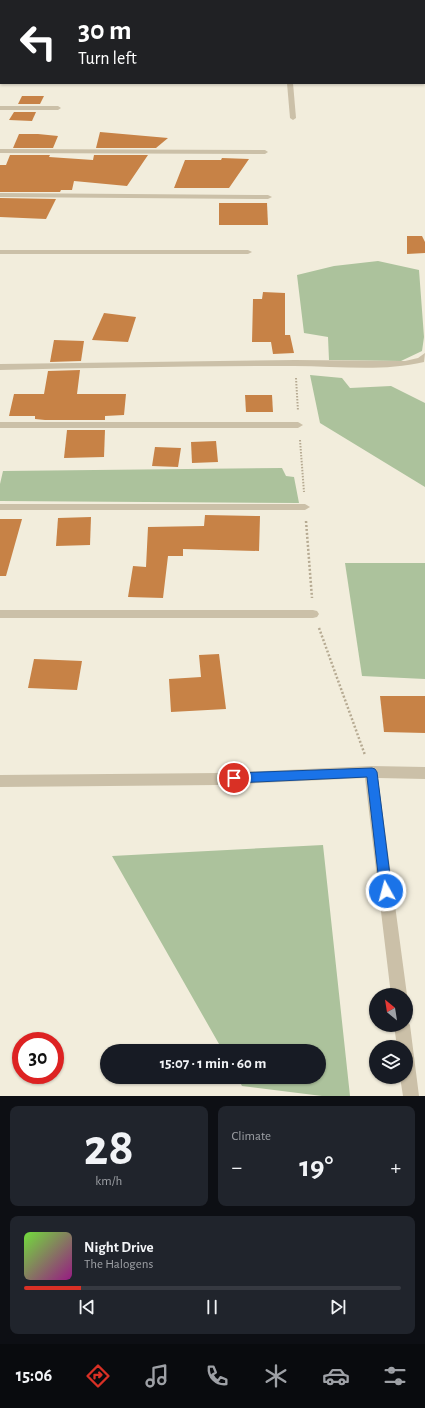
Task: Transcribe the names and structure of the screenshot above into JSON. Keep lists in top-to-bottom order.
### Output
{
  "north": "top left",
  "page": {
    "turn": ["30 m", "Turn left"],
    "limit": "30",
    "trip": "15:07 · 1 min · 60 m",
    "tile": [
      ["28", "km/h"],
      "Climate"
    ],
    "heat": ["−", "19°", "+"],
    "song": ["Night Drive", "The Halogens"],
    "tabs": "15:06"
  }
}
